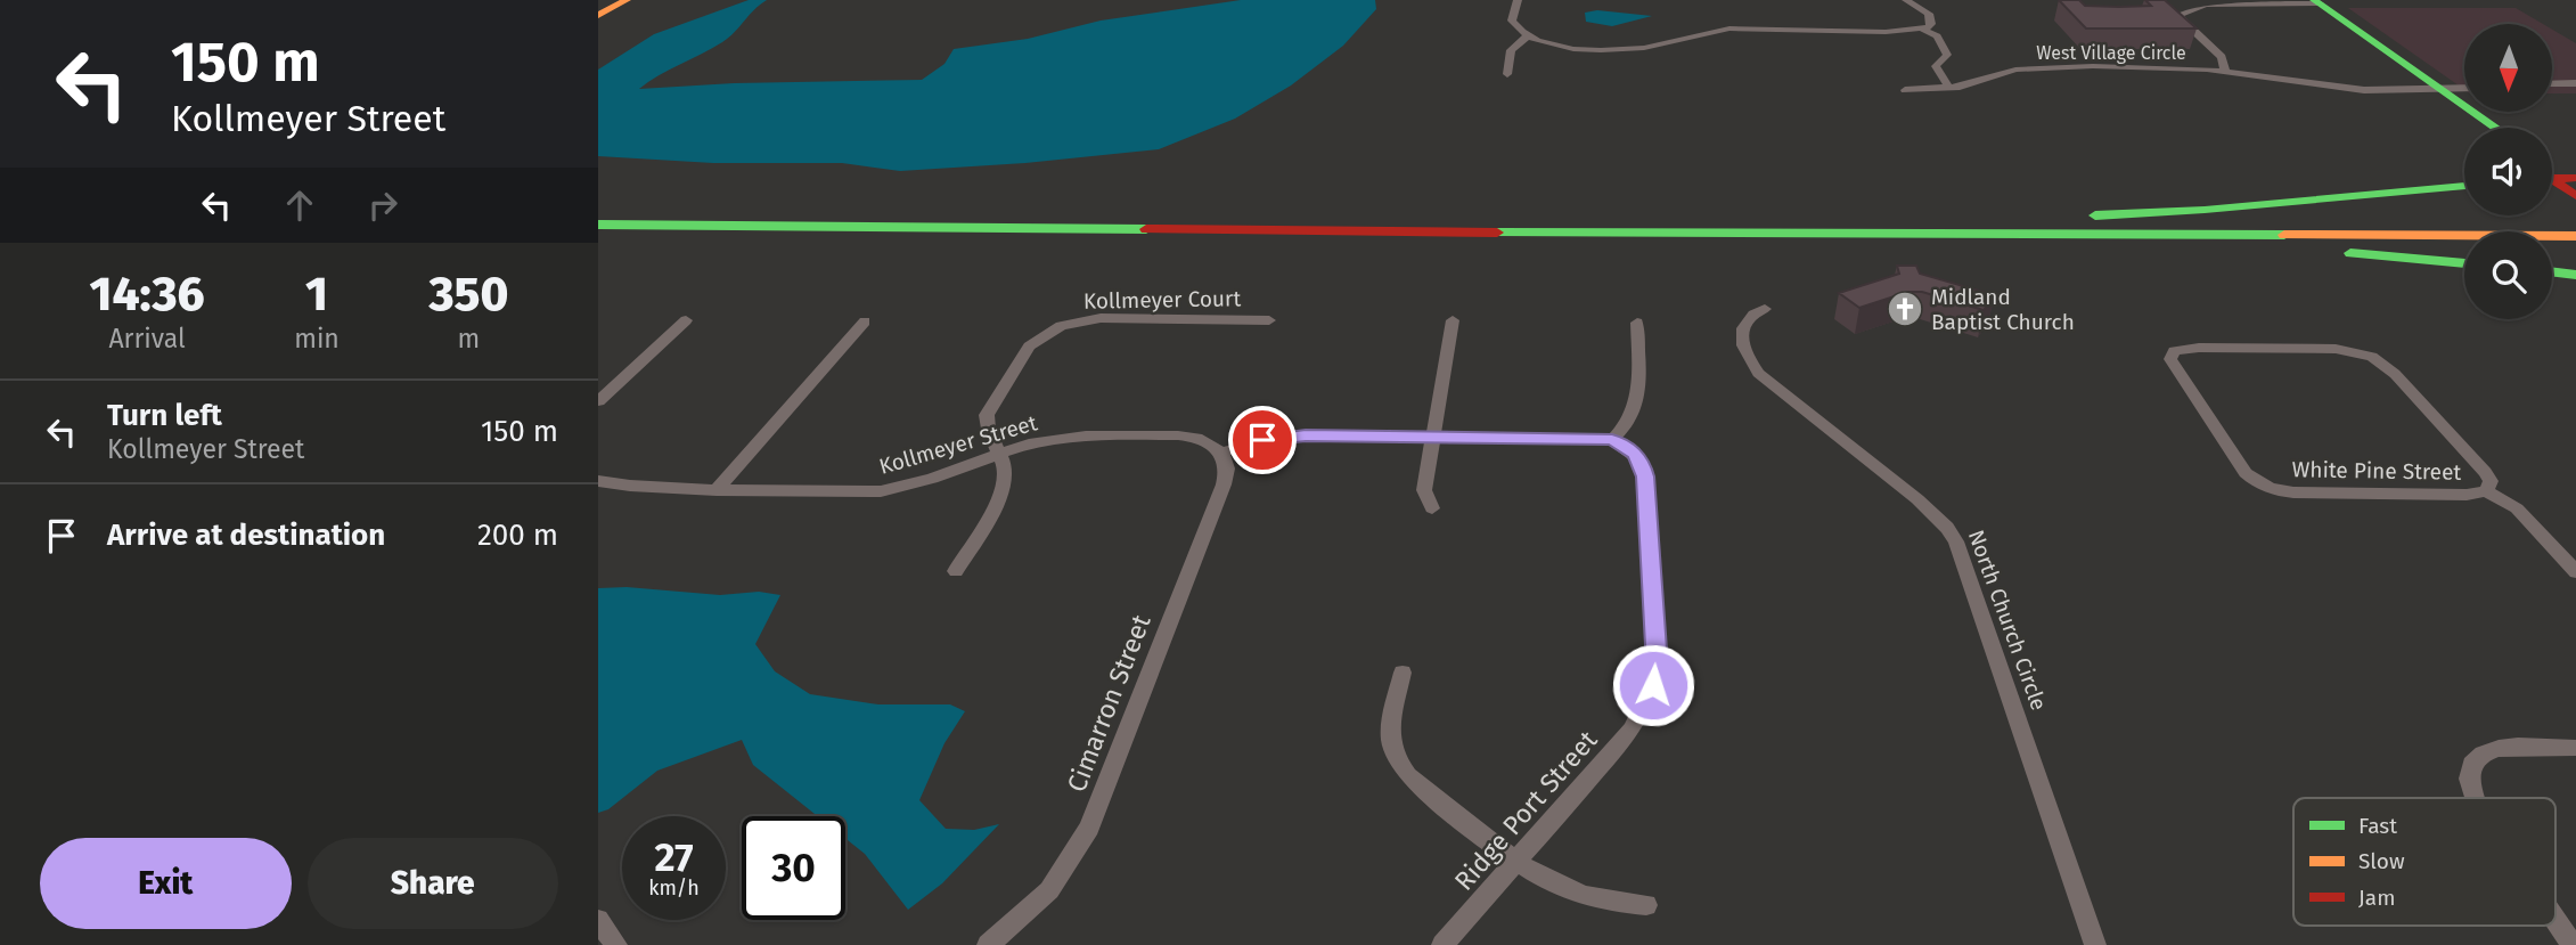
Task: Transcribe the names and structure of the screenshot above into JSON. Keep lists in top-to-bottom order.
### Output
{
  "streets": {
    "street": [
      "West Village Circle",
      "Kollmeyer Court",
      "Kollmeyer Street",
      "White Pine Street",
      "North Church Circle",
      "Cimarron Street",
      "Ridge Port Street"
    ]
  },
  "crossings": [
    ["Kollmeyer Court", "Kollmeyer Street"],
    ["Kollmeyer Street", "Cimarron Street"]
  ],
  "places": {
    "church": ["Midland Baptist Church"]
  },
  "legend": ["Fast", "Slow", "Jam"],
  "north": "bottom",
  "page": {
    "turn": ["150 m", "Kollmeyer Street"],
    "eta": [
      "14:36",
      "Arrival",
      "1",
      "min",
      "350",
      "m"
    ],
    "list": [
      {
        "name": "Turn left",
        "note": "Kollmeyer Street",
        "value": "150 m"
      },
      {
        "name": "Arrive at destination",
        "value": "200 m"
      }
    ],
    "speed": "27 km/h",
    "limit": "30",
    "buttons": ["Exit", "Share"]
  }
}
